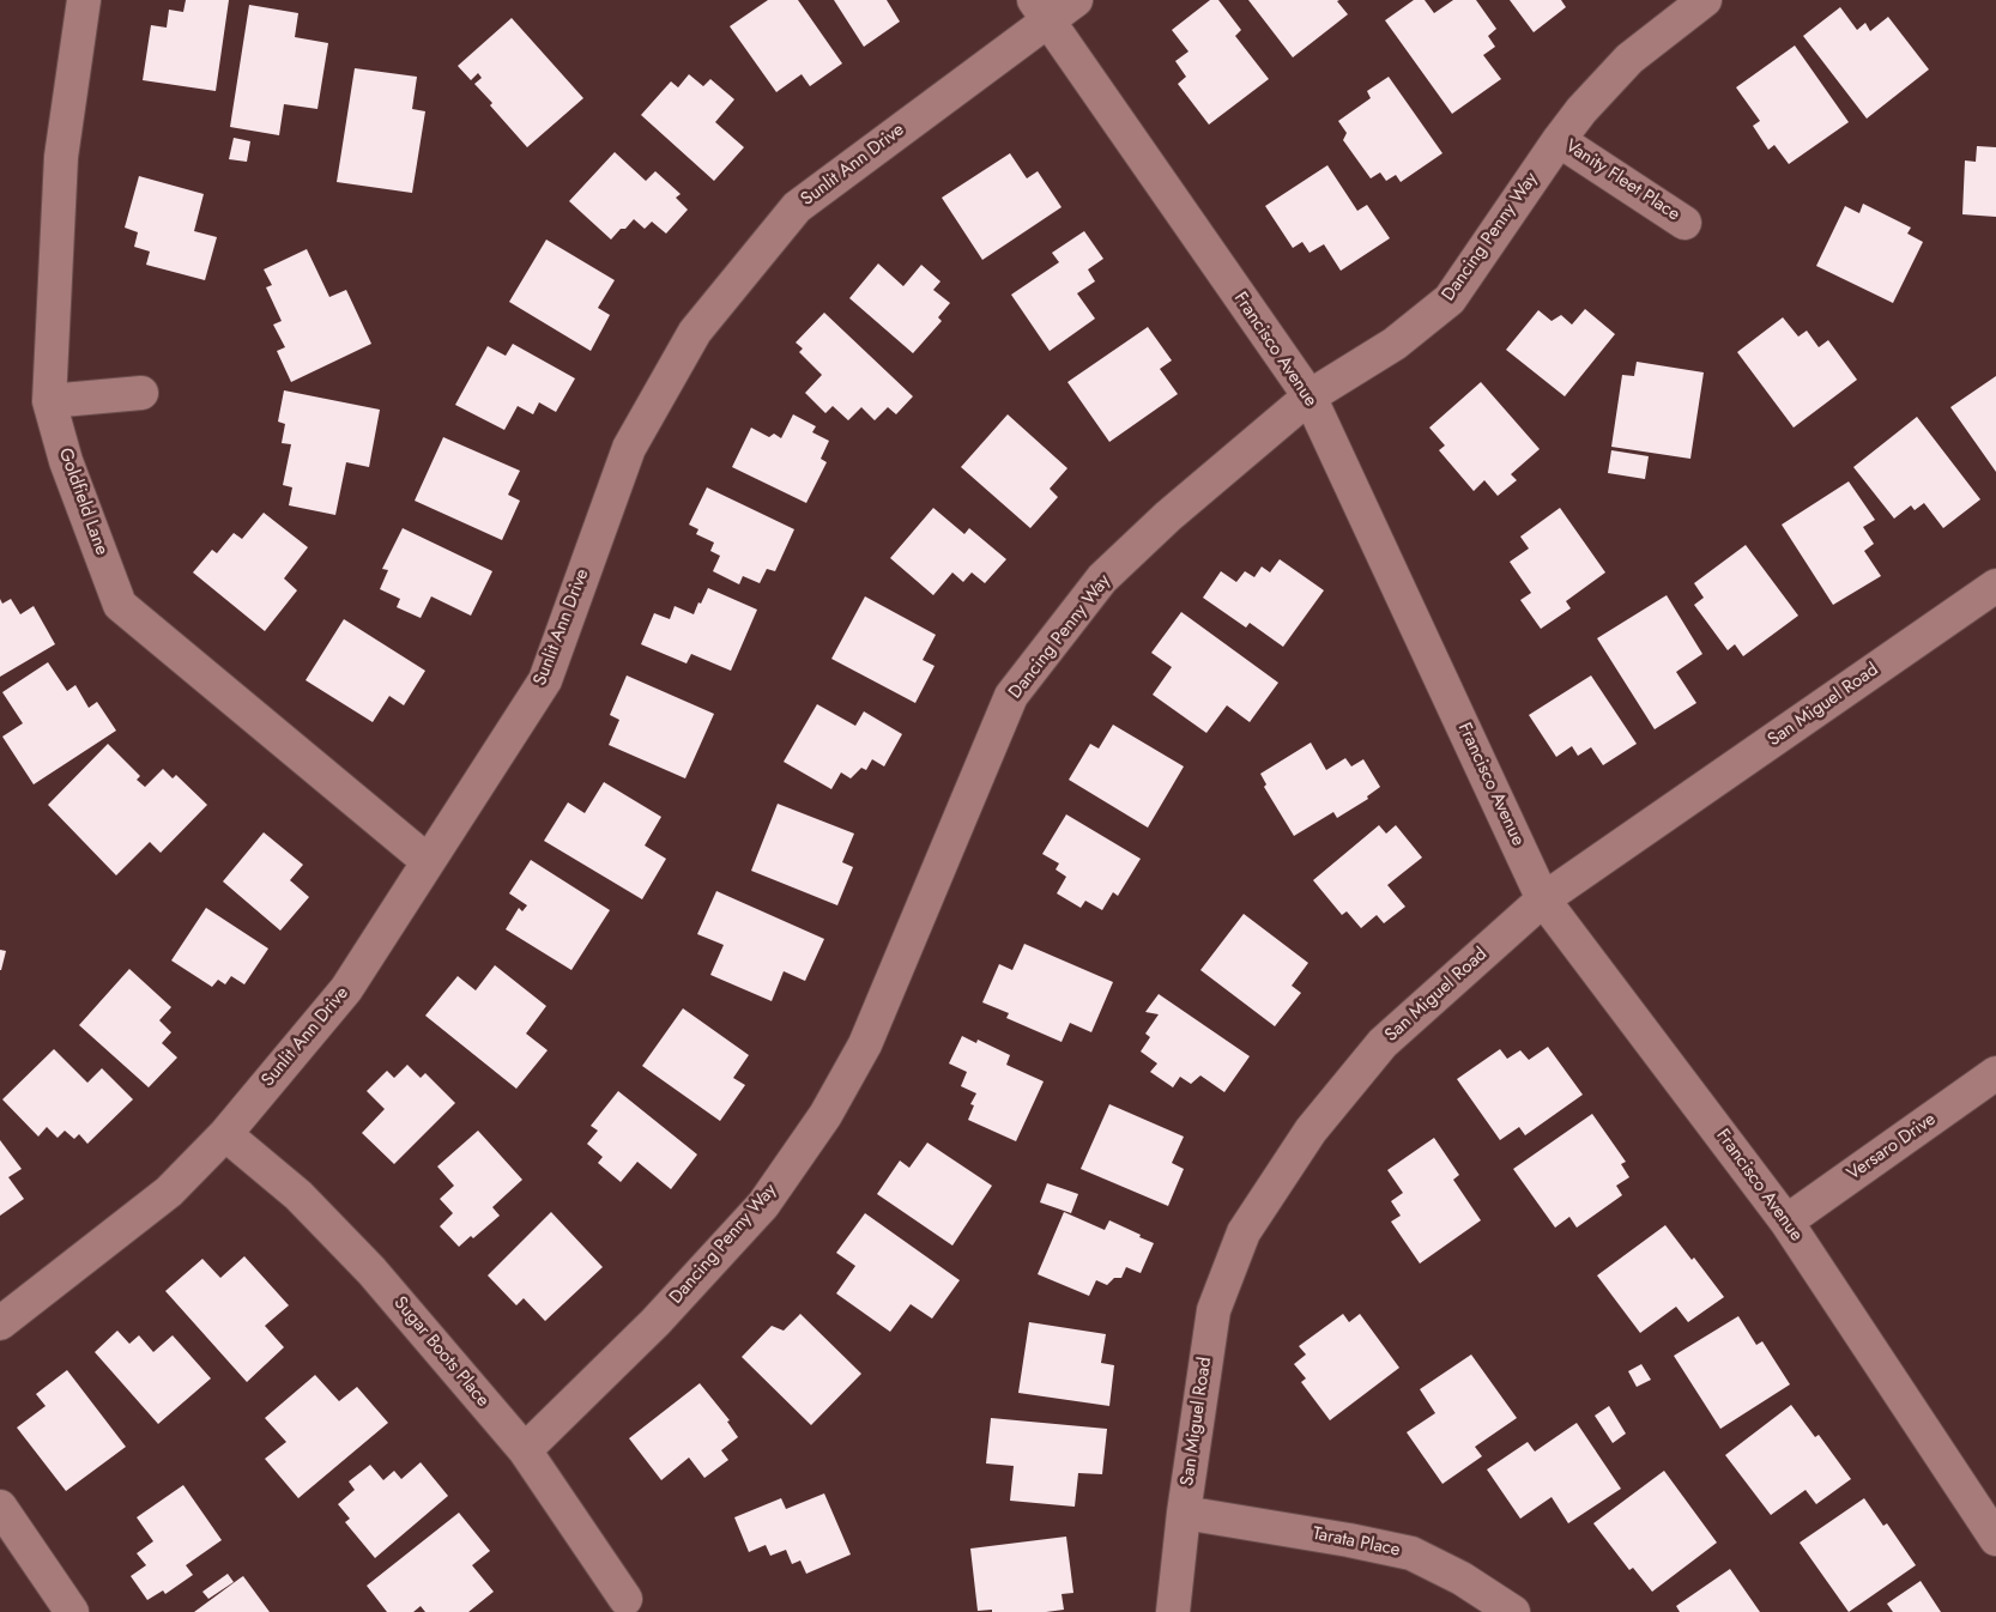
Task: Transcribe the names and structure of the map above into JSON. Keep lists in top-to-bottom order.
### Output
{
  "streets": {
    "street": [
      "Sunlit Ann Drive",
      "Vanity Fleet Place",
      "Dancing Penny Way",
      "Francisco Avenue",
      "Goldfield Lane",
      "San Miguel Road",
      "Versaro Drive",
      "Sugar Boots Place",
      "Tarata Place"
    ]
  },
  "crossings": [
    ["Sunlit Ann Drive", "Francisco Avenue"],
    ["Sunlit Ann Drive", "Goldfield Lane"],
    ["Sunlit Ann Drive", "Sugar Boots Place"],
    ["Vanity Fleet Place", "Dancing Penny Way"],
    ["Dancing Penny Way", "Francisco Avenue"],
    ["Dancing Penny Way", "Sugar Boots Place"],
    ["Francisco Avenue", "San Miguel Road"],
    ["Francisco Avenue", "Versaro Drive"],
    ["San Miguel Road", "Tarata Place"]
  ]
}
